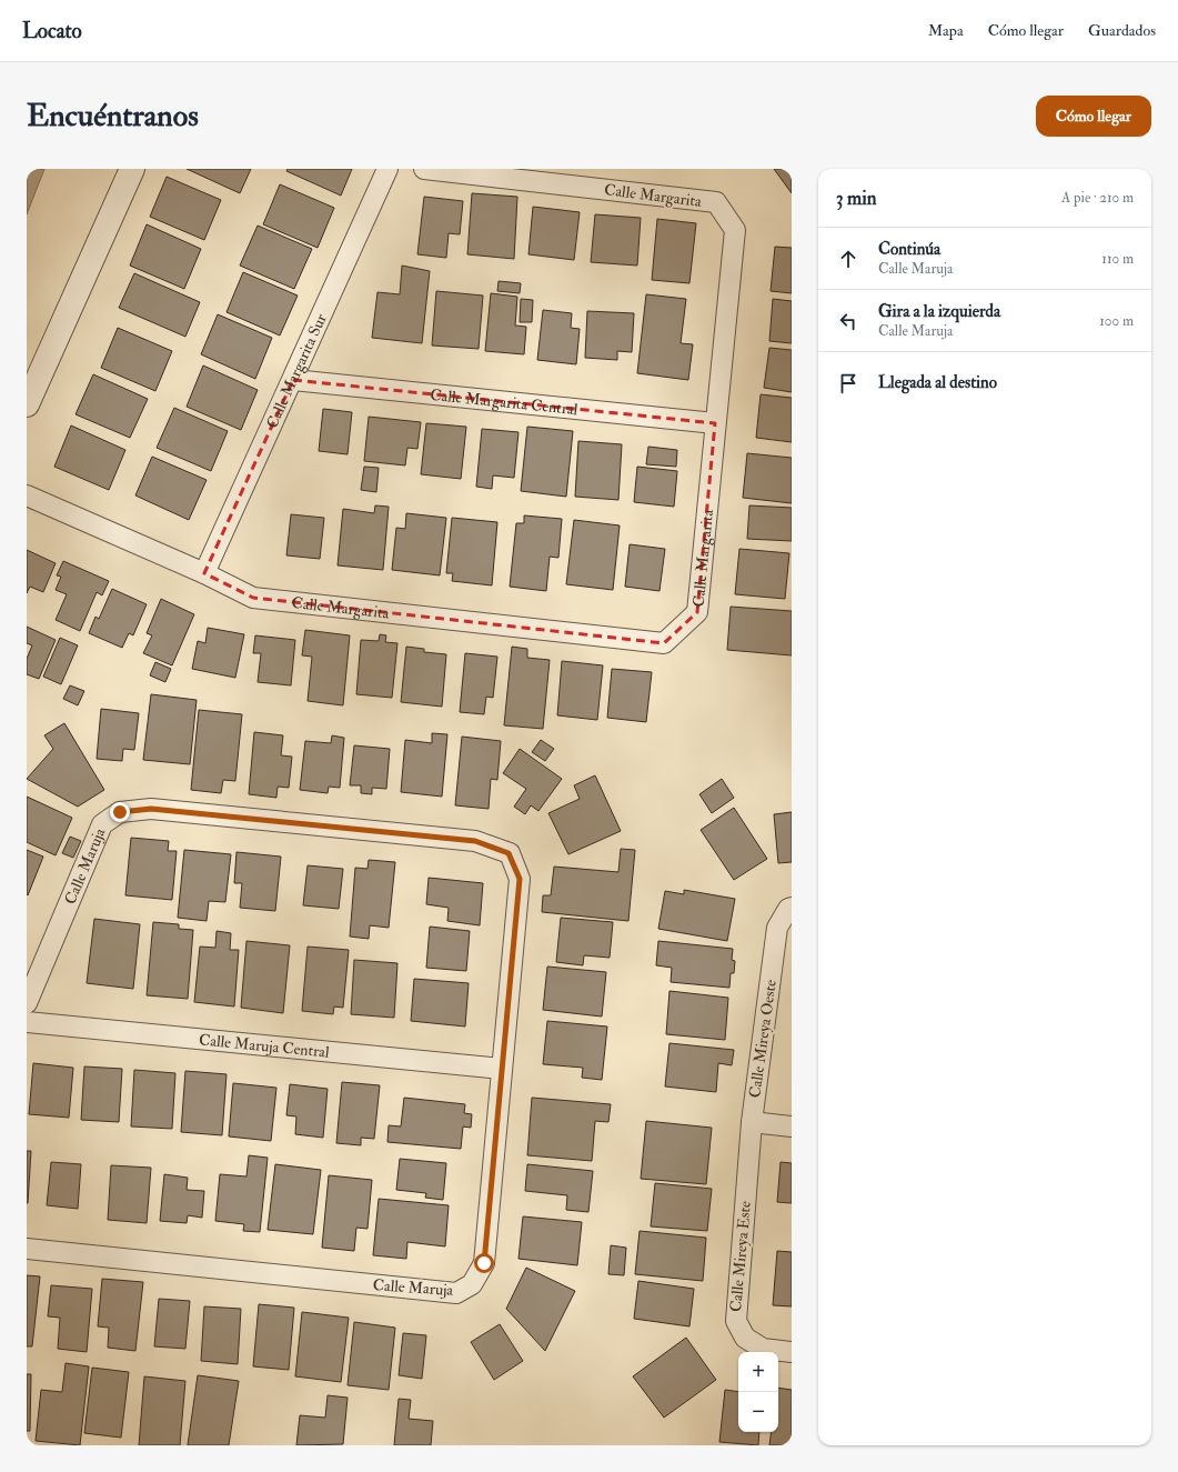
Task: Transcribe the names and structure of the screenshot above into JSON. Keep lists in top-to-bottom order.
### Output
{
  "streets": {
    "street": [
      "Calle Margarita",
      "Calle Margarita Sur",
      "Calle Margarita Central",
      "Calle Maruja",
      "Calle Mireya Oeste",
      "Calle Maruja Central",
      "Calle Mireya Este"
    ]
  },
  "crossings": [
    ["Calle Margarita", "Calle Margarita Sur"],
    ["Calle Margarita", "Calle Margarita Central"],
    ["Calle Margarita Sur", "Calle Margarita Central"],
    ["Calle Maruja", "Calle Maruja Central"],
    ["Calle Mireya Oeste", "Calle Mireya Este"]
  ],
  "page": {
    "header": "Locato",
    "nav": ["Mapa", "Cómo llegar", "Guardados"],
    "buttons": "Cómo llegar",
    "title": "Encuéntranos",
    "heading": ["3 min", "A pie · 210 m"],
    "list": [
      ["Continúa", "Calle Maruja", "110 m"],
      ["Gira a la izquierda", "Calle Maruja", "100 m"],
      "Llegada al destino"
    ],
    "map_buttons": ["+", "−"]
  }
}
